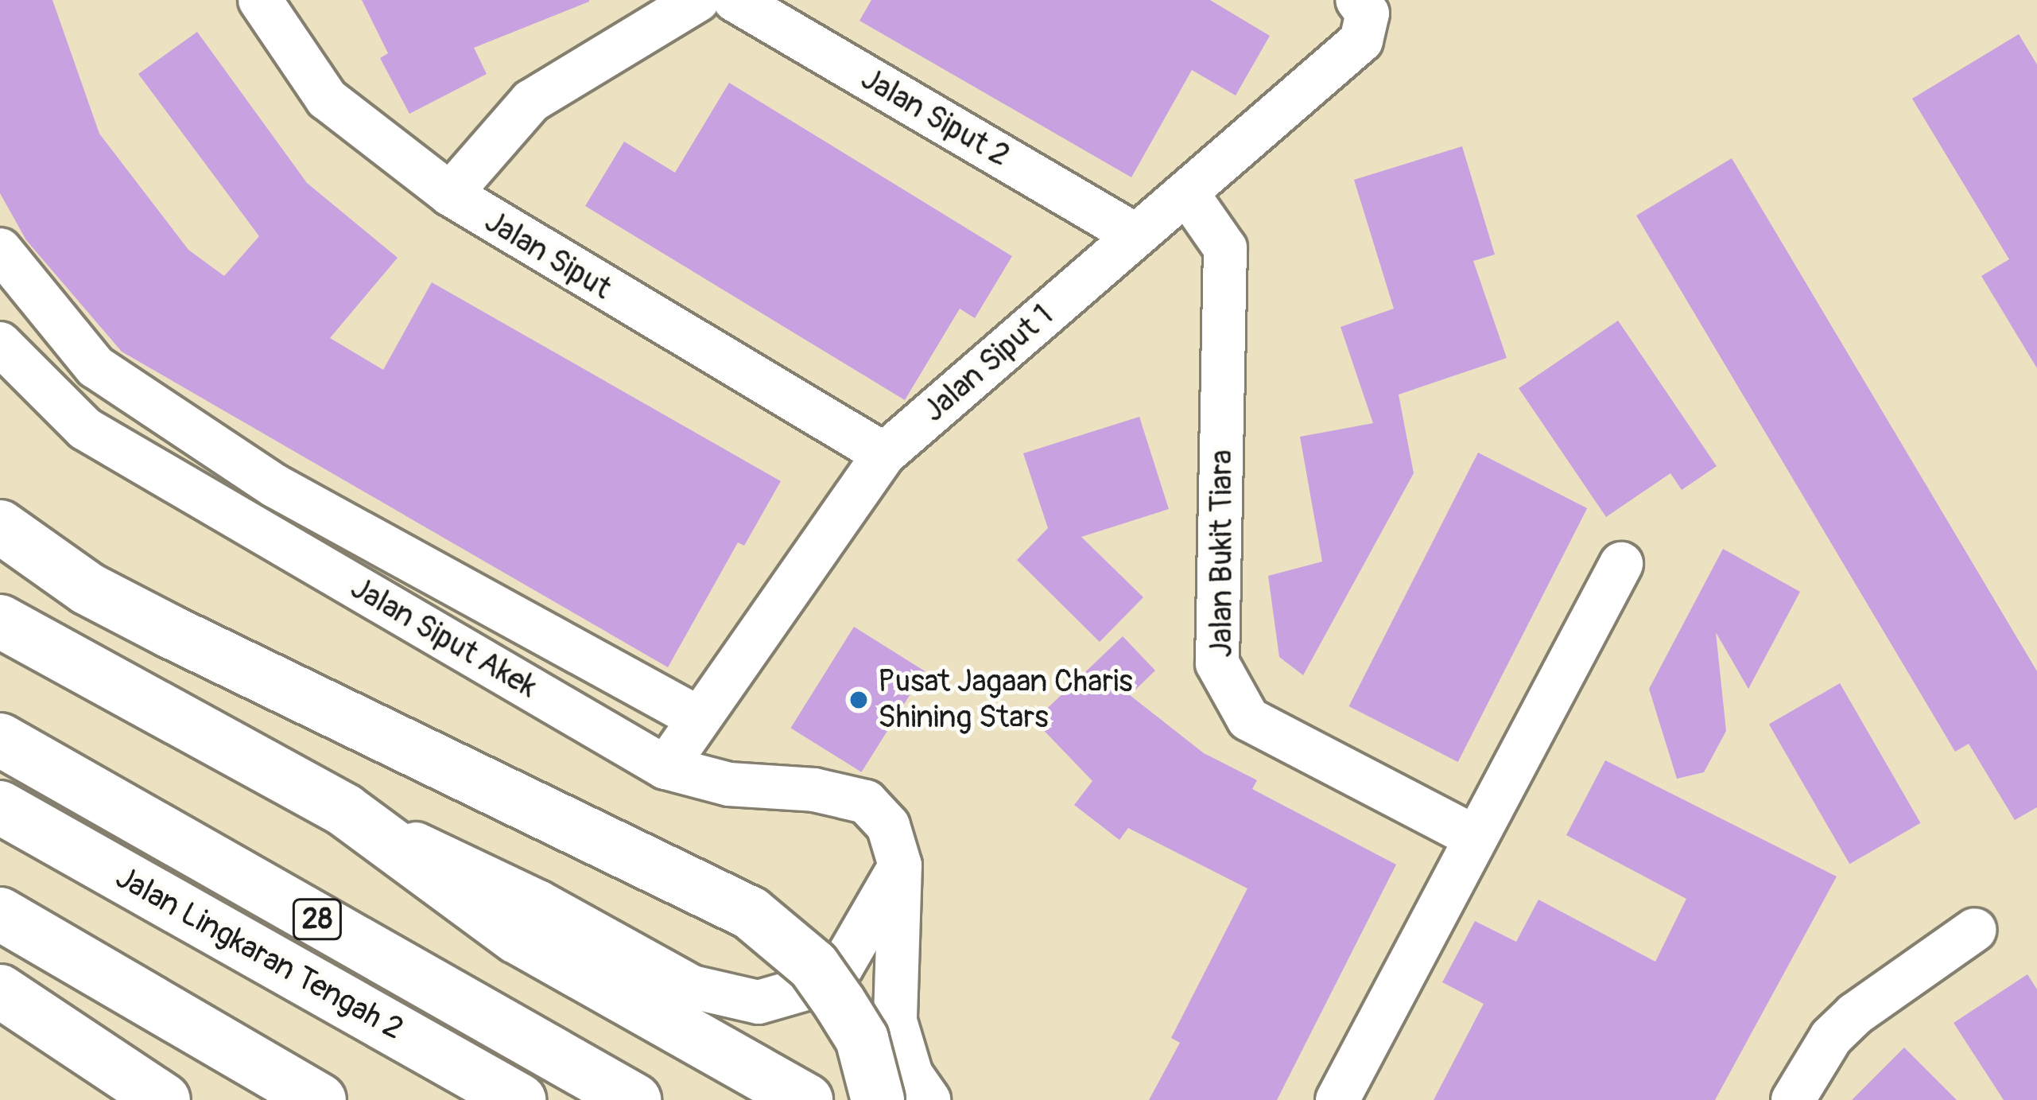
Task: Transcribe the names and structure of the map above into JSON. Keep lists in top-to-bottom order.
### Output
{
  "streets": {
    "highway": ["28", "Jalan Lingkaran Tengah 2"],
    "street": [
      "Jalan Siput 2",
      "Jalan Siput",
      "Jalan Siput 1",
      "Jalan Bukit Tiara",
      "Jalan Siput Akek"
    ]
  },
  "crossings": [
    ["Jalan Siput 2", "Jalan Siput 1"],
    ["Jalan Siput", "Jalan Siput 1"],
    ["Jalan Siput 1", "Jalan Bukit Tiara"],
    ["Jalan Siput 1", "Jalan Siput Akek"]
  ],
  "places": ["Pusat Jagaan Charis Shining Stars"]
}
